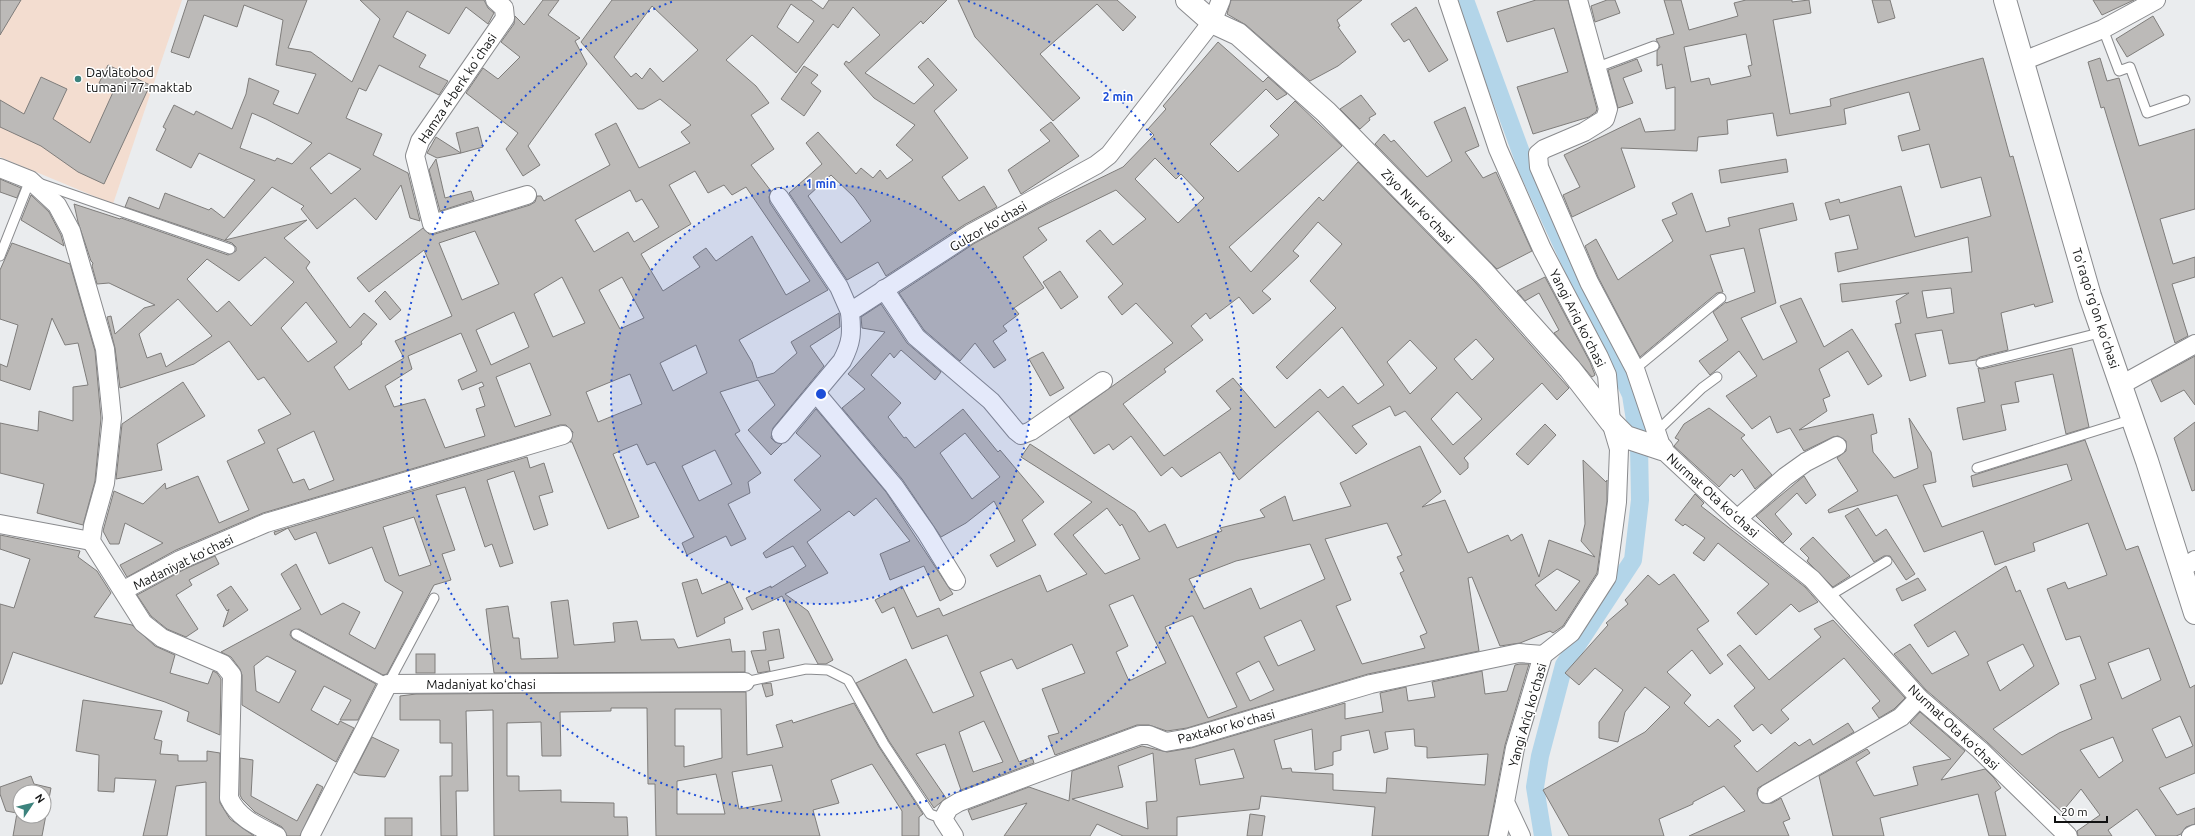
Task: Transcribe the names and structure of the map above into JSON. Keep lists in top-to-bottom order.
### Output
{
  "streets": {
    "main road": ["Ziyo Nur koʻchasi", "To'raqo'rg'on ko'chasi"],
    "street": [
      "Hamza 4-berk koʼchasi",
      "Gulzor koʻchasi",
      "Yangi Ariq koʻchasi",
      "Nurmat Ota koʻchasi",
      "Madaniyat koʻchasi",
      "Paxtakor koʻchasi"
    ]
  },
  "crossings": [
    ["Ziyo Nur koʻchasi", "Gulzor koʻchasi"],
    ["Ziyo Nur koʻchasi", "Yangi Ariq koʻchasi"],
    ["Yangi Ariq koʻchasi", "Paxtakor koʻchasi"]
  ],
  "places": ["Davlatobod tumani 77-maktab"],
  "scale_bar": "20 m",
  "north": "top right",
  "rings": ["2 min", "1 min"]
}
